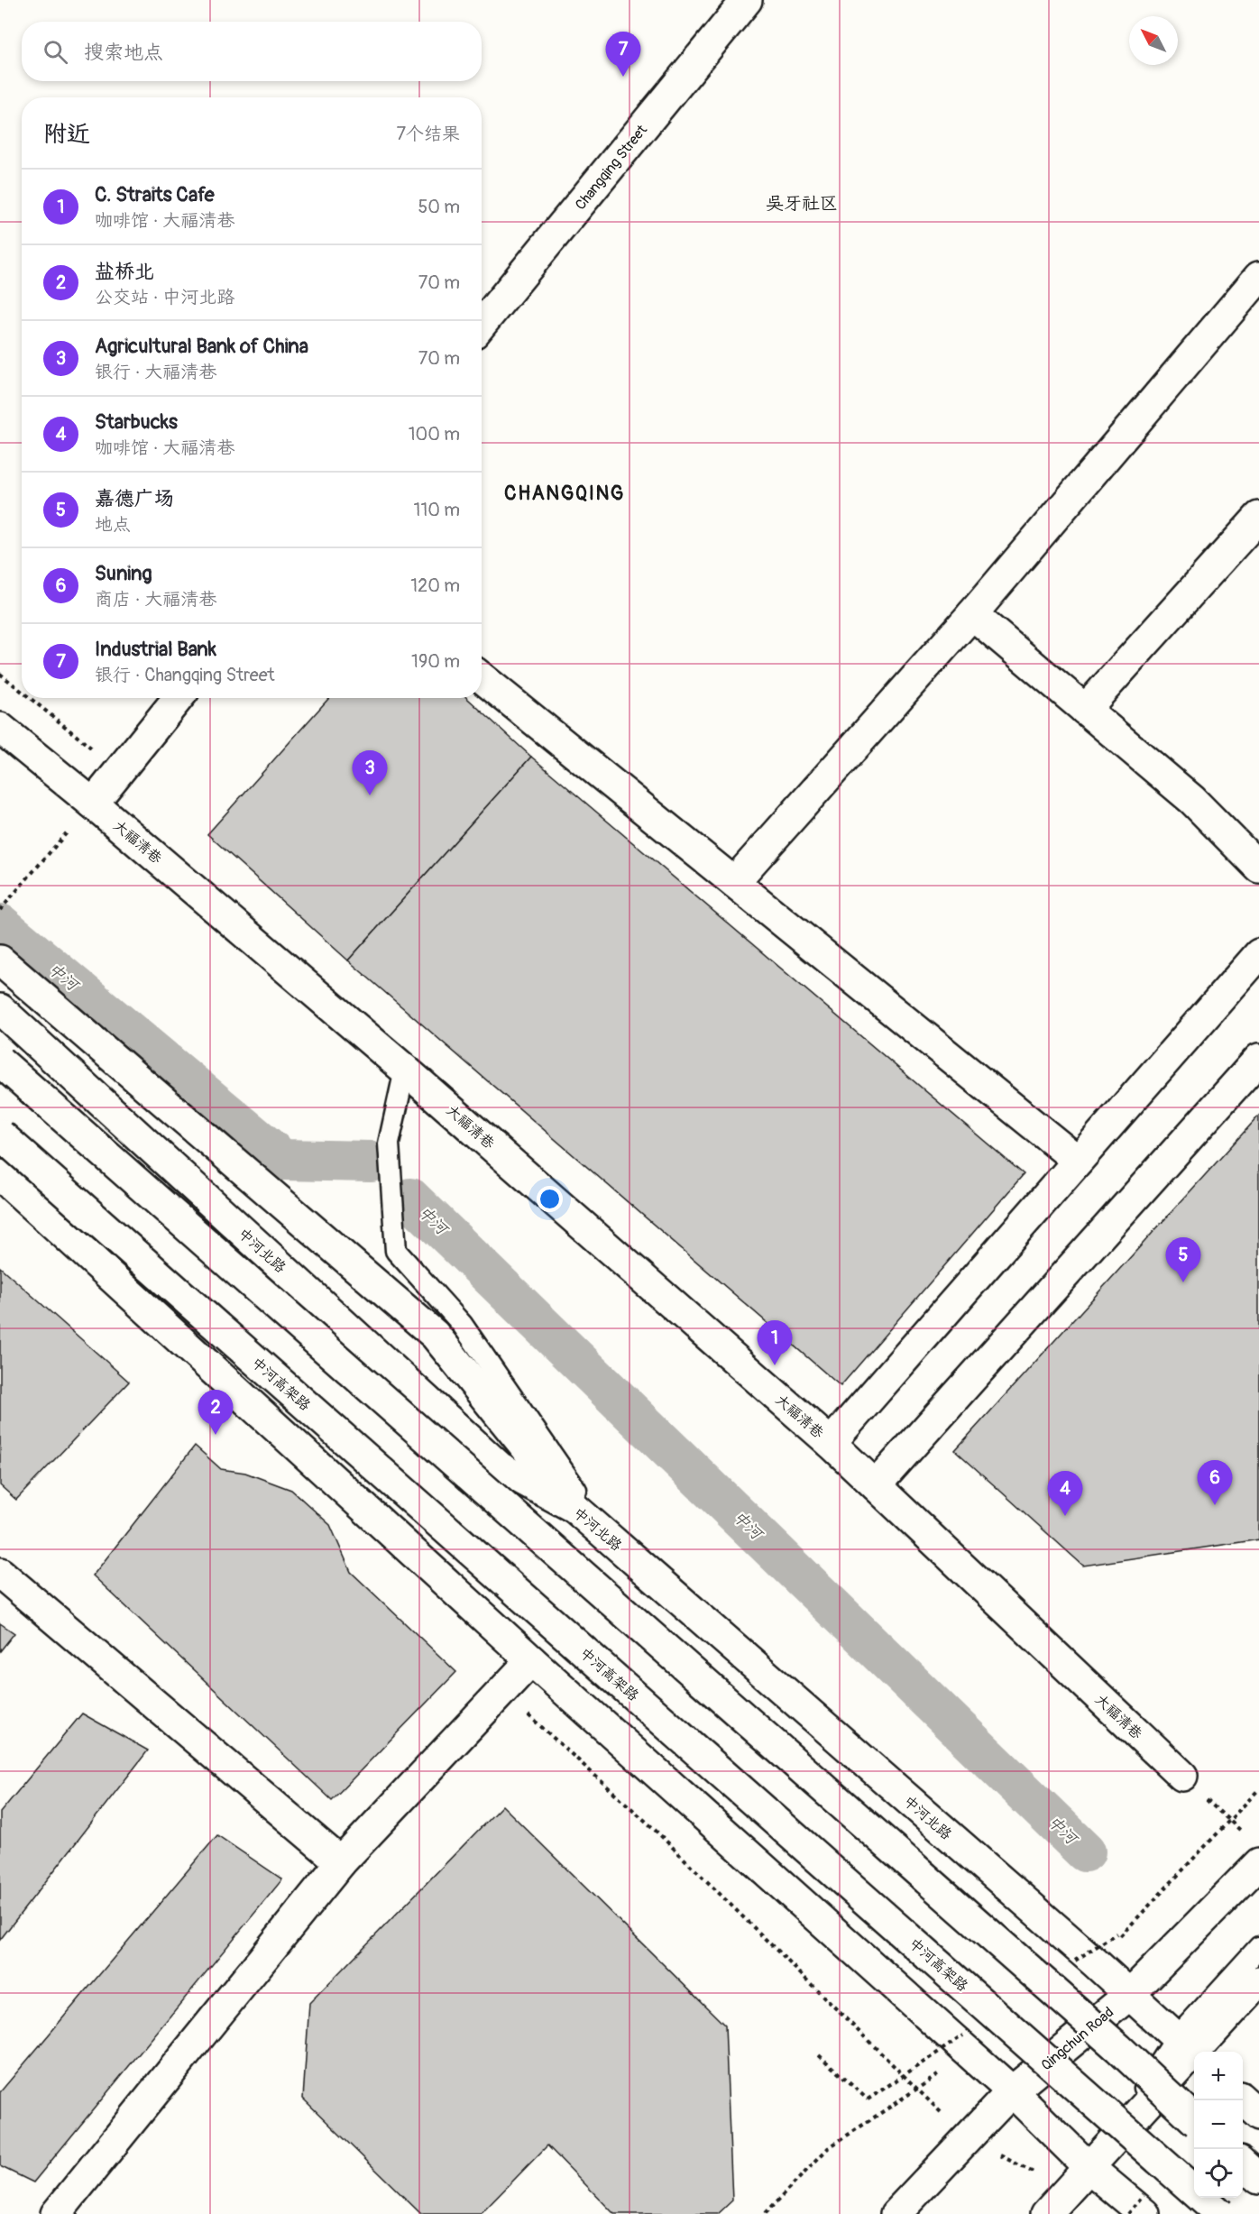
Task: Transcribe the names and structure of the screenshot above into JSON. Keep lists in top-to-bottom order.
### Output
{
  "streets": {
    "main road": [
      "Changqing Street",
      "大福清巷",
      "中河北路",
      "中河高架路",
      "Qingchun Road"
    ]
  },
  "crossings": [
    ["中河北路", "Qingchun Road"]
  ],
  "districts": ["吴牙社区", "CHANGQING"],
  "water": ["中河"],
  "north": "top left",
  "page": {
    "search": "搜索地点",
    "pins": [
      "7",
      "3",
      "5",
      "1",
      "2",
      "6",
      "4"
    ],
    "heading": ["附近", "7个结果"],
    "list": [
      {
        "mark": "1",
        "name": "C. Straits Cafe",
        "note": "咖啡馆 · 大福清巷",
        "value": "50 m"
      },
      {
        "mark": "2",
        "name": "盐桥北",
        "note": "公交站 · 中河北路",
        "value": "70 m"
      },
      {
        "mark": "3",
        "name": "Agricultural Bank of China",
        "note": "银行 · 大福清巷",
        "value": "70 m"
      },
      {
        "mark": "4",
        "name": "Starbucks",
        "note": "咖啡馆 · 大福清巷",
        "value": "100 m"
      },
      {
        "mark": "5",
        "name": "嘉德广场",
        "note": "地点",
        "value": "110 m"
      },
      {
        "mark": "6",
        "name": "Suning",
        "note": "商店 · 大福清巷",
        "value": "120 m"
      },
      {
        "mark": "7",
        "name": "Industrial Bank",
        "note": "银行 · Changqing Street",
        "value": "190 m"
      }
    ],
    "map_buttons": ["+", "−"]
  }
}
